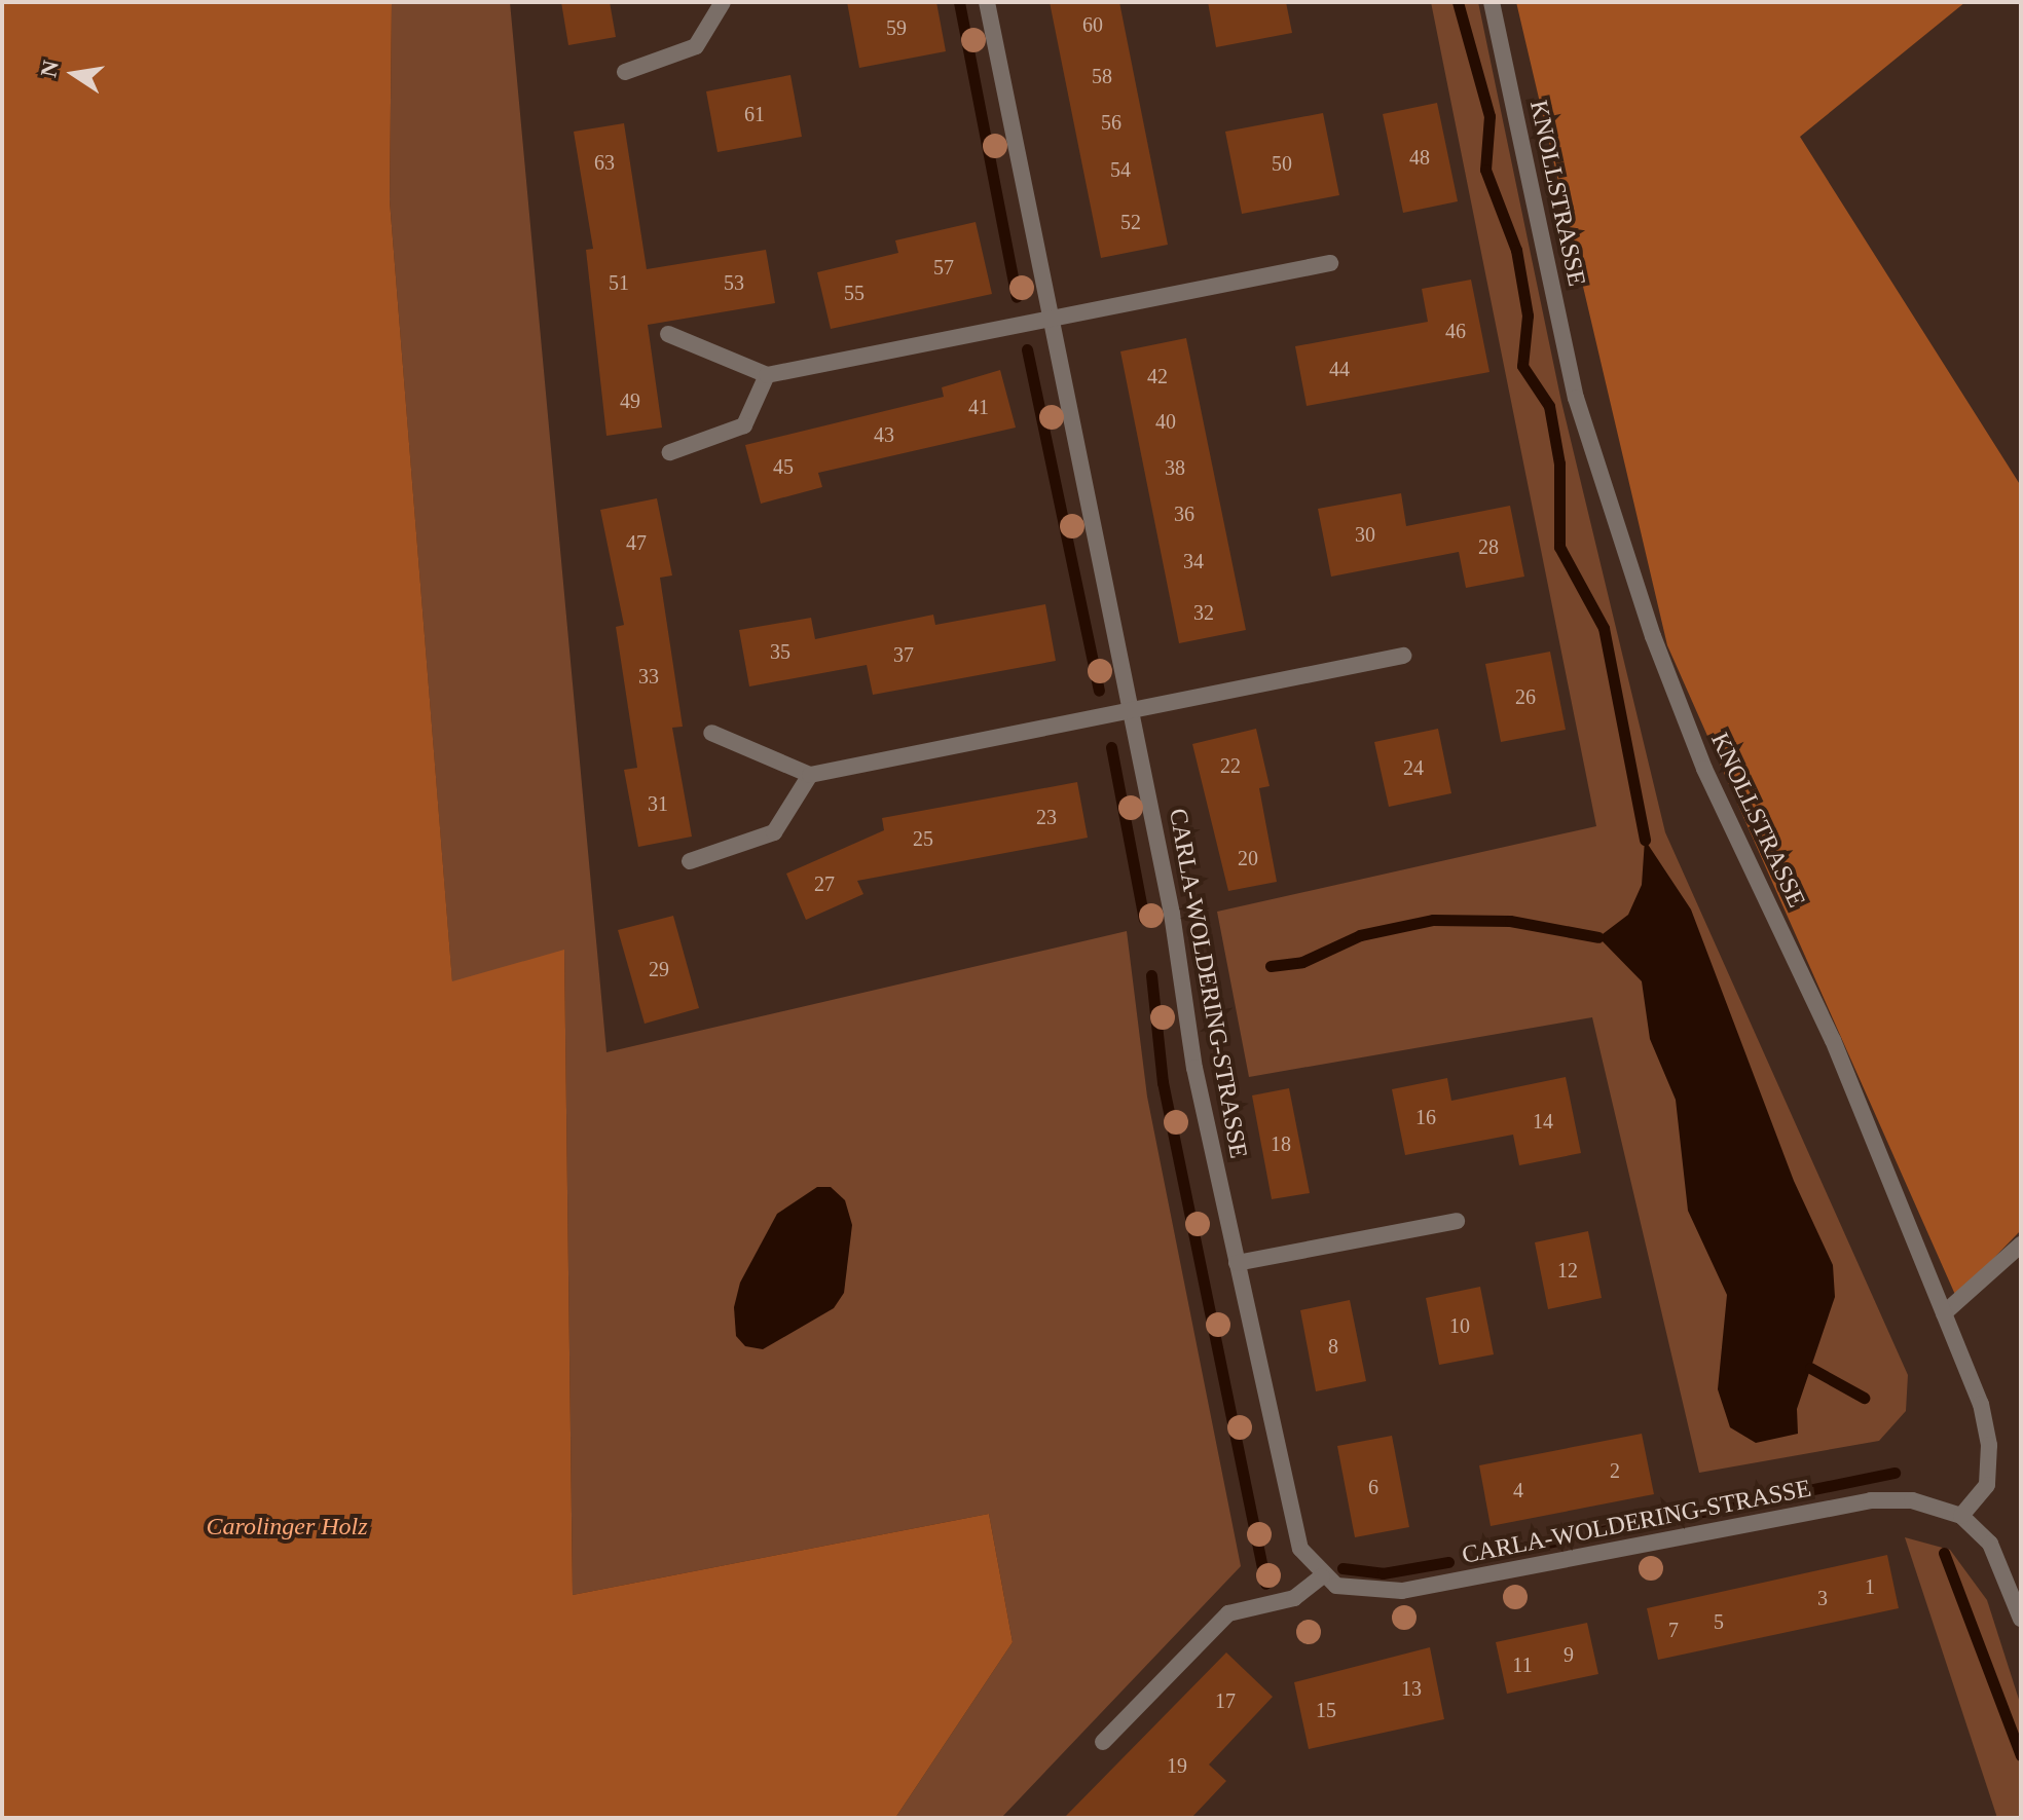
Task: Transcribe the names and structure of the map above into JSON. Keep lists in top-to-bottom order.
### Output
{
  "streets": {
    "street": ["KNOLLSTRASSE", "CARLA-WOLDERING-STRASSE"]
  },
  "crossings": [
    ["KNOLLSTRASSE", "CARLA-WOLDERING-STRASSE"]
  ],
  "parks": ["Carolinger Holz"],
  "house_numbers": [
    "60",
    "59",
    "58",
    "61",
    "56",
    "48",
    "63",
    "50",
    "54",
    "52",
    "57",
    "51",
    "53",
    "55",
    "46",
    "44",
    "42",
    "49",
    "41",
    "40",
    "43",
    "45",
    "38",
    "36",
    "30",
    "47",
    "28",
    "34",
    "32",
    "35",
    "37",
    "33",
    "26",
    "22",
    "24",
    "31",
    "23",
    "25",
    "20",
    "27",
    "29",
    "16",
    "14",
    "18",
    "12",
    "10",
    "8",
    "2",
    "6",
    "4",
    "1",
    "3",
    "5",
    "7",
    "9",
    "11",
    "13",
    "17",
    "15",
    "19"
  ],
  "north": "left"
}
